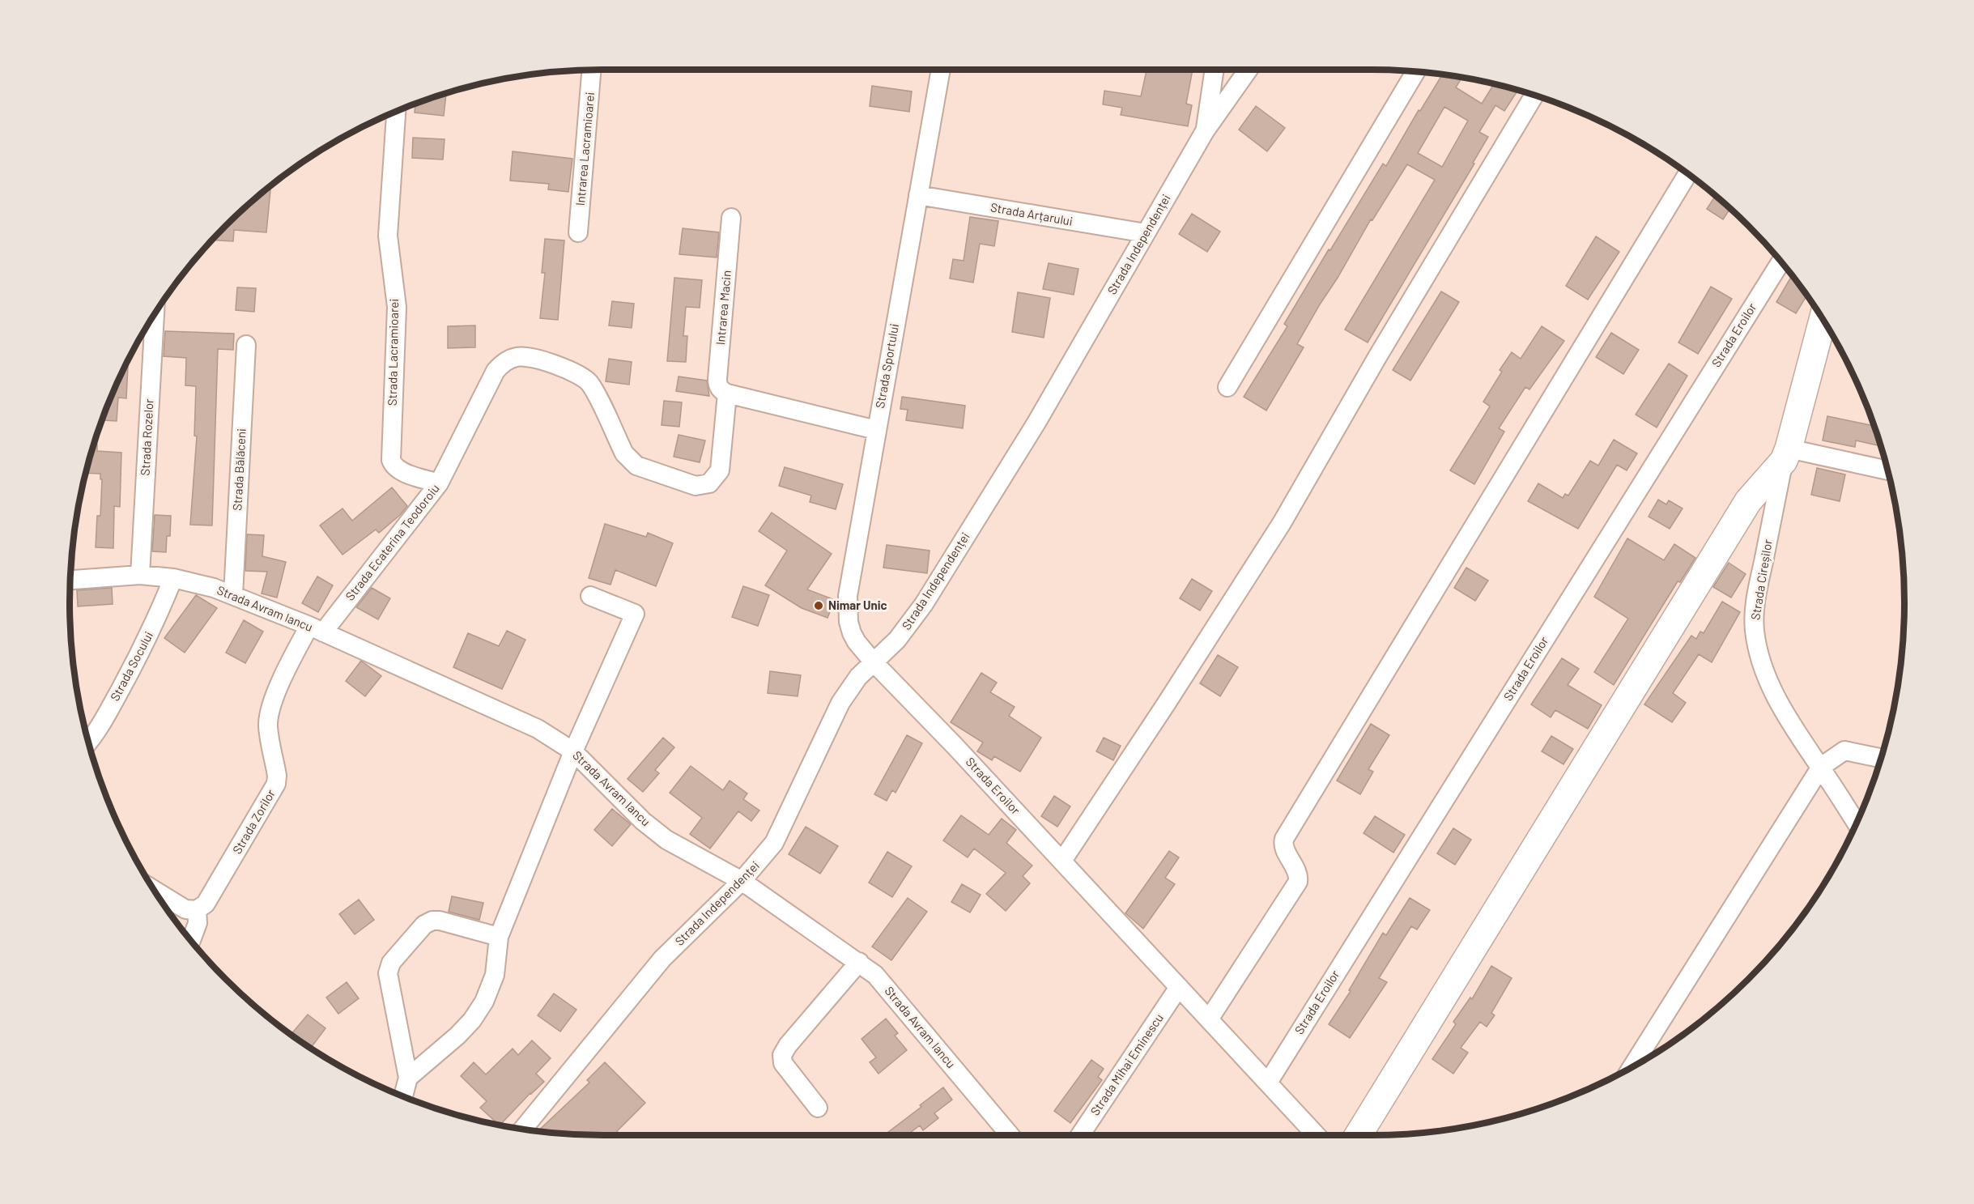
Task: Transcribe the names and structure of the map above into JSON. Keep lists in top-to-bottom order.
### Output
{
  "streets": {
    "street": [
      "Intrarea Lacramioarei",
      "Strada Arțarului",
      "Strada Independenței",
      "Intrarea Macin",
      "Strada Eroilor",
      "Strada Lacramioarei",
      "Strada Sportului",
      "Strada Rozelor",
      "Strada Bălăceni",
      "Strada Ecaterina Teodoroiu",
      "Strada Cireșilor",
      "Strada Avram Iancu",
      "Strada Socului",
      "Strada Zorilor",
      "Strada Mihai Eminescu"
    ]
  },
  "crossings": [
    ["Strada Arțarului", "Strada Independenței"],
    ["Strada Arțarului", "Strada Sportului"],
    ["Strada Independenței", "Strada Eroilor"],
    ["Strada Independenței", "Strada Sportului"],
    ["Strada Independenței", "Strada Avram Iancu"],
    ["Intrarea Macin", "Strada Ecaterina Teodoroiu"],
    ["Strada Eroilor", "Strada Sportului"],
    ["Strada Eroilor", "Strada Mihai Eminescu"],
    ["Strada Lacramioarei", "Strada Ecaterina Teodoroiu"],
    ["Strada Rozelor", "Strada Avram Iancu"],
    ["Strada Bălăceni", "Strada Avram Iancu"],
    ["Strada Ecaterina Teodoroiu", "Strada Avram Iancu"],
    ["Strada Ecaterina Teodoroiu", "Strada Zorilor"],
    ["Strada Avram Iancu", "Strada Socului"],
    ["Strada Avram Iancu", "Strada Zorilor"]
  ],
  "places": ["Nimar Unic"]
}
